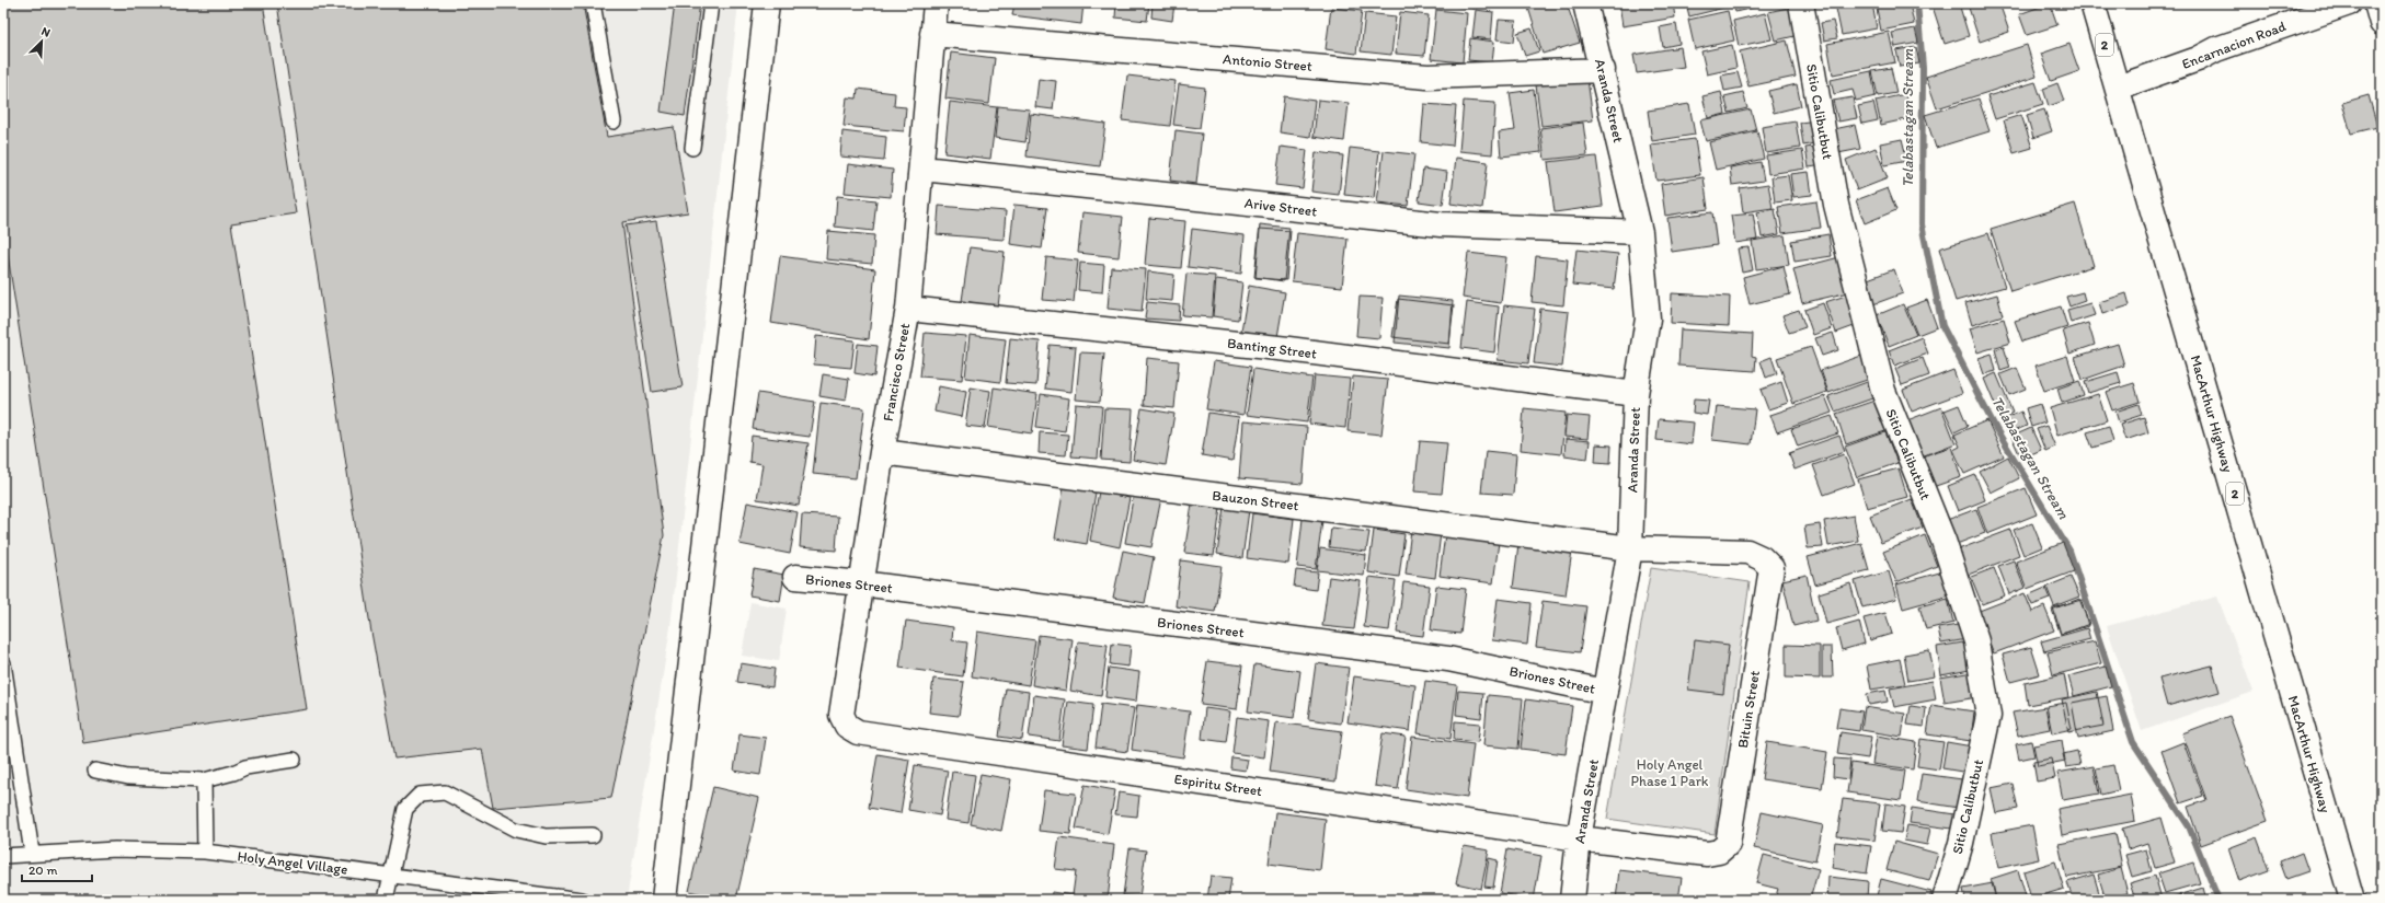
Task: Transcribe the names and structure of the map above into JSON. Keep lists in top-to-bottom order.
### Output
{
  "streets": {
    "main road": [
      "2",
      "Encarnacion Road",
      "Antonio Street",
      "Aranda Street",
      "Sitio Calibutbut",
      "Arive Street",
      "Banting Street",
      "Francisco Street",
      "MacArthur Highway",
      "Bauzon Street",
      "Briones Street",
      "Bituin Street",
      "Espiritu Street"
    ],
    "lane": ["Holy Angel Village"]
  },
  "crossings": [
    ["Encarnacion Road", "MacArthur Highway"],
    ["Antonio Street", "Aranda Street"],
    ["Antonio Street", "Francisco Street"],
    ["Aranda Street", "Arive Street"],
    ["Aranda Street", "Banting Street"],
    ["Aranda Street", "Bauzon Street"],
    ["Aranda Street", "Briones Street"],
    ["Aranda Street", "Bituin Street"],
    ["Aranda Street", "Espiritu Street"],
    ["Arive Street", "Francisco Street"],
    ["Banting Street", "Francisco Street"],
    ["Francisco Street", "Bauzon Street"],
    ["Francisco Street", "Briones Street"],
    ["Francisco Street", "Espiritu Street"],
    ["Bauzon Street", "Bituin Street"],
    ["Bituin Street", "Espiritu Street"]
  ],
  "water": ["Telabastagan Stream"],
  "parks": ["Holy Angel Phase 1 Park"],
  "scale_bar": "20 m",
  "north": "top right"
}
